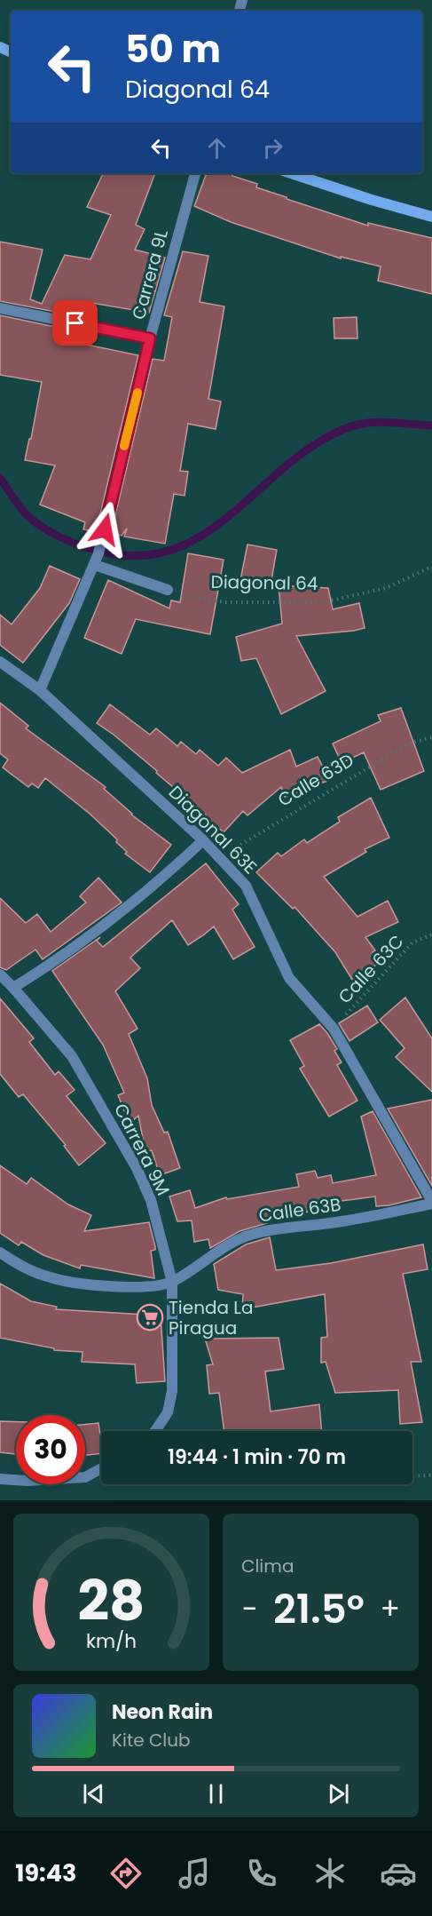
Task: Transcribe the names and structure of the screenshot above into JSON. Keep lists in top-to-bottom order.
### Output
{
  "streets": {
    "street": [
      "Carrera 9L",
      "Diagonal 63E",
      "Carrera 9M",
      "Calle 63B"
    ],
    "path": ["Diagonal 64", "Calle 63D", "Calle 63C"]
  },
  "crossings": [
    ["Carrera 9L", "Diagonal 63E"],
    ["Calle 63D", "Diagonal 63E"],
    ["Diagonal 63E", "Calle 63C"],
    ["Diagonal 63E", "Calle 63B"],
    ["Carrera 9M", "Calle 63B"]
  ],
  "places": {
    "supermarket": ["Tienda La Piragua"]
  },
  "page": {
    "turn": ["50 m", "Diagonal 64"],
    "limit": "30",
    "trip": "19:44 · 1 min · 70 m",
    "tile": "Clima",
    "heat": ["−", "21.5°", "+"],
    "song": ["Neon Rain", "Kite Club"],
    "tabs": "19:43",
    "gauge": ["28", "km/h"]
  }
}
